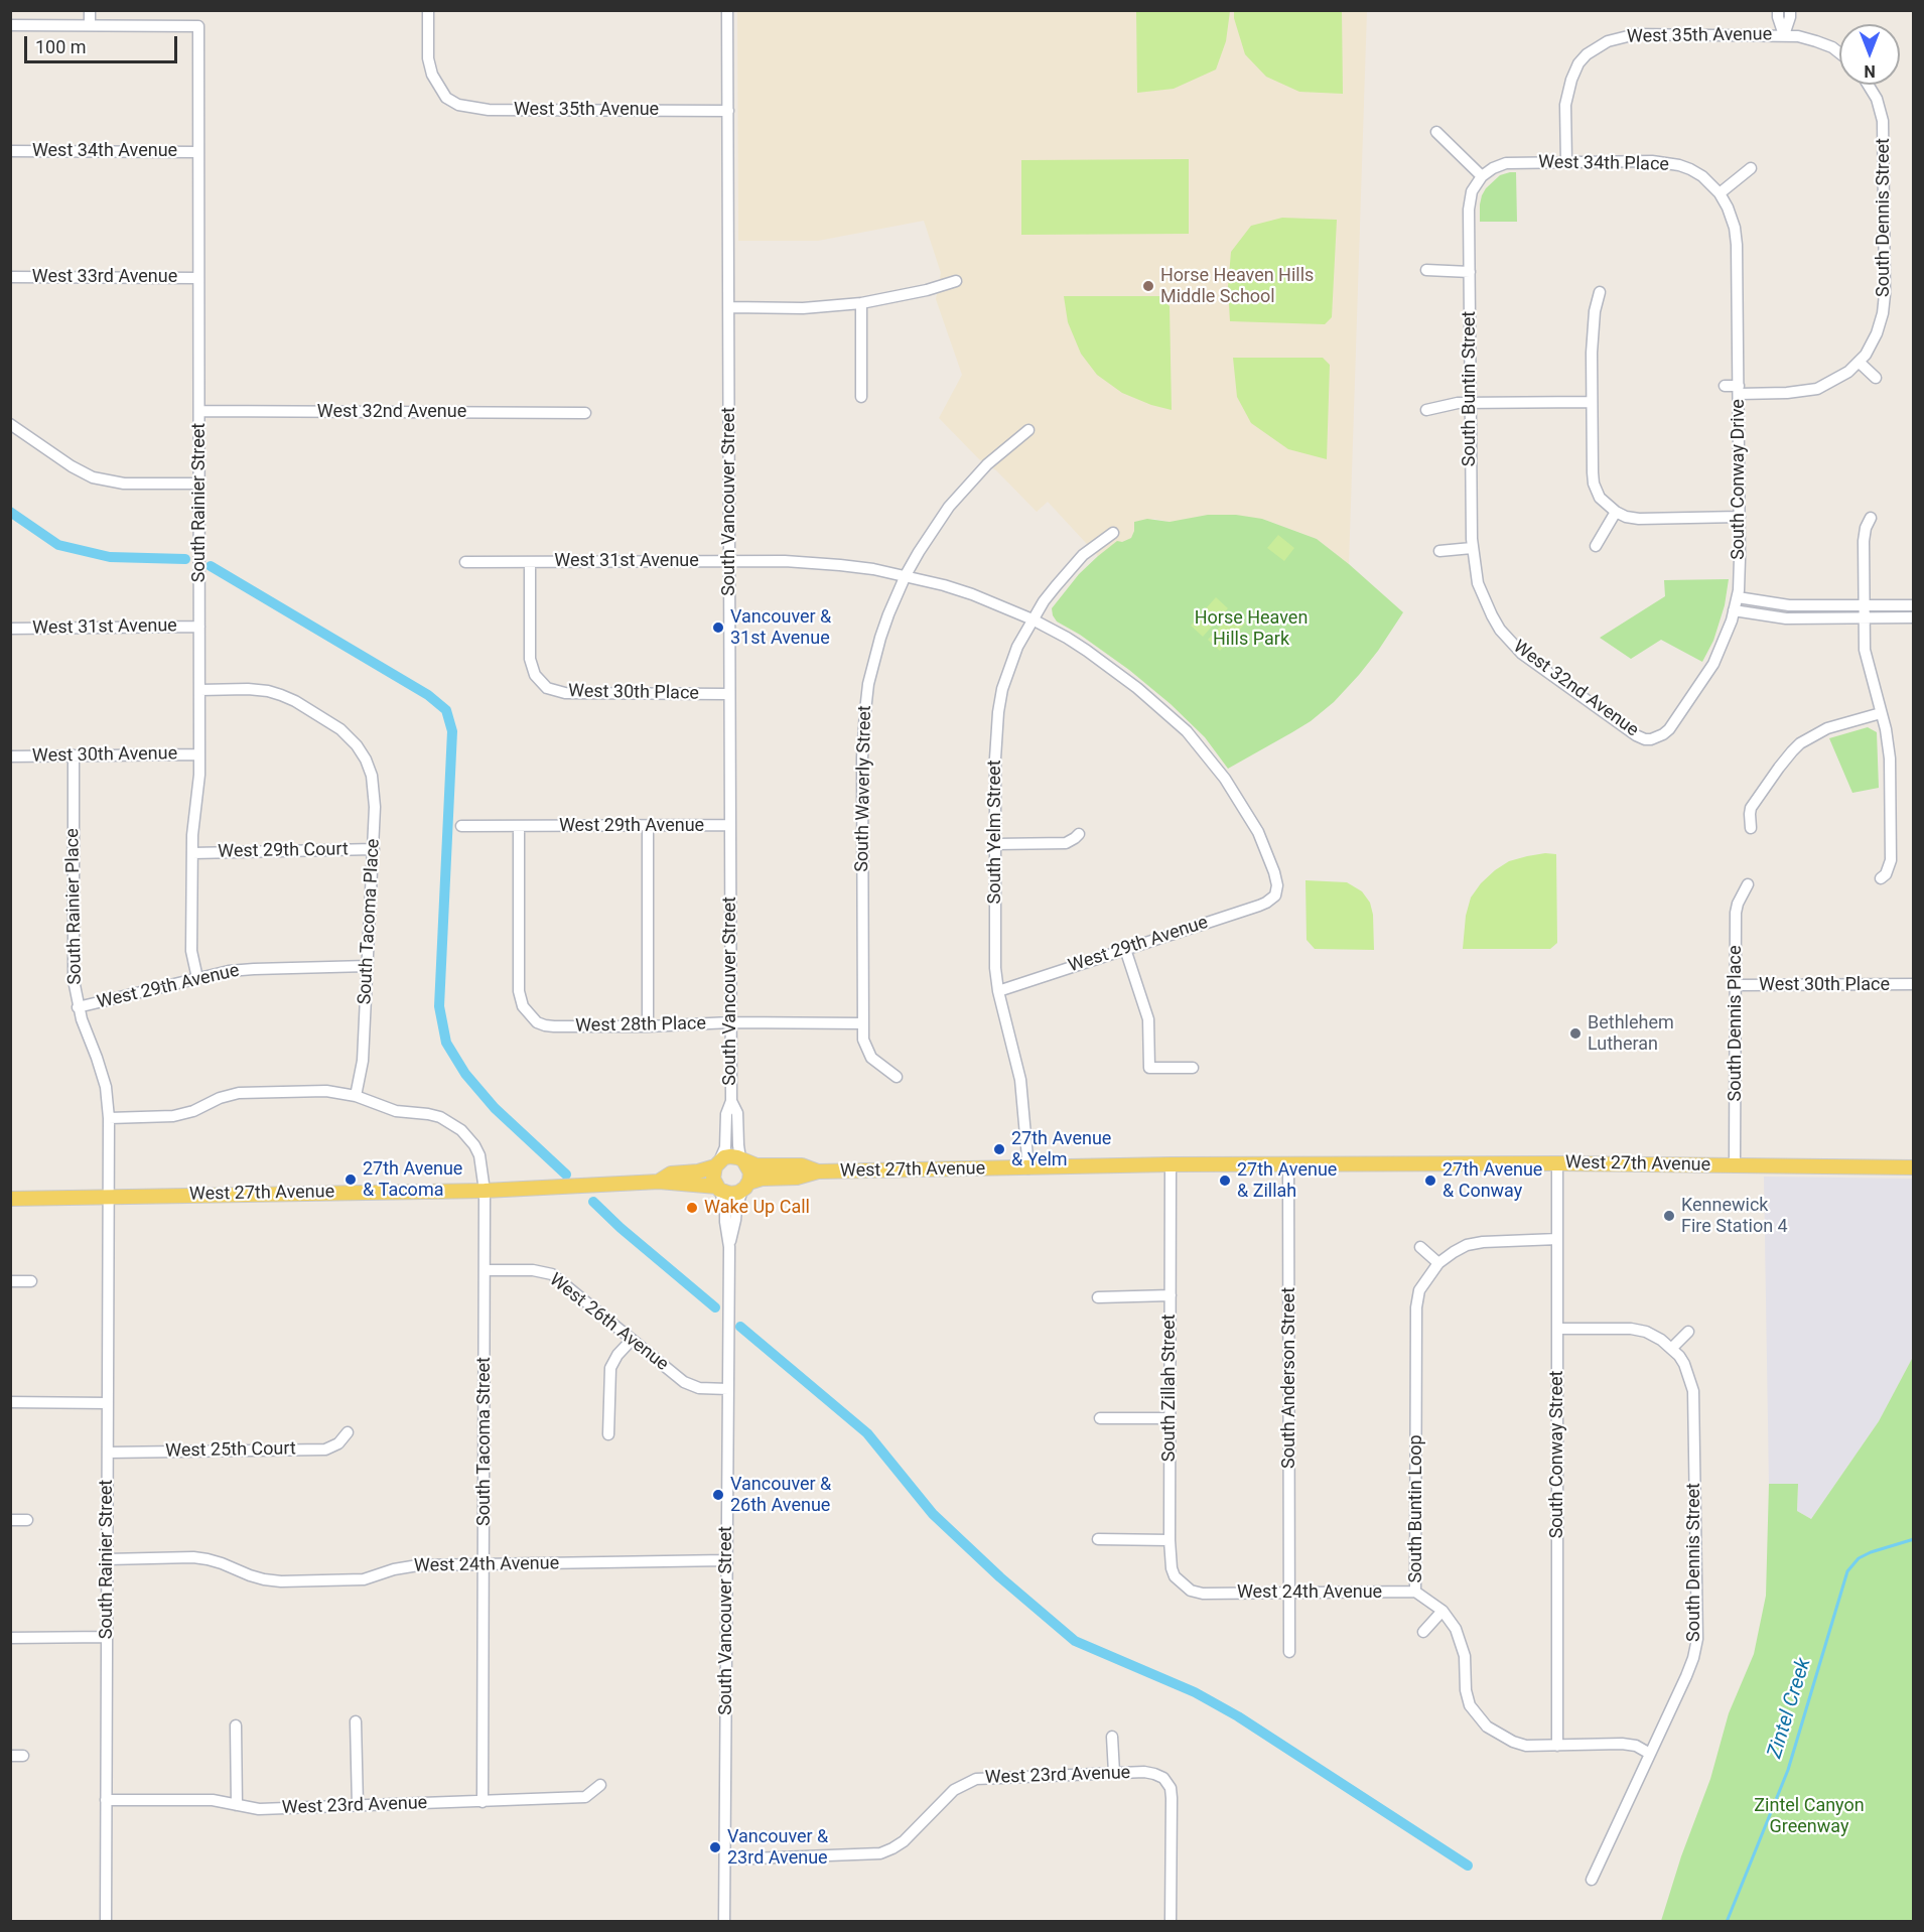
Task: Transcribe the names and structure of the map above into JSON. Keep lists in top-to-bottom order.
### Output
{
  "streets": {
    "main road": ["West 27th Avenue"],
    "street": [
      "West 35th Avenue",
      "West 34th Avenue",
      "West 34th Place",
      "South Dennis Street",
      "West 33rd Avenue",
      "South Buntin Street",
      "West 32nd Avenue",
      "South Conway Drive",
      "South Vancouver Street",
      "South Rainier Street",
      "West 31st Avenue",
      "West 30th Place",
      "West 30th Avenue",
      "South Waverly Street",
      "West 29th Avenue",
      "South Yelm Street",
      "West 29th Court",
      "South Rainier Place",
      "South Tacoma Place",
      "South Dennis Place",
      "West 28th Place",
      "West 26th Avenue",
      "South Anderson Street",
      "South Zillah Street",
      "South Tacoma Street",
      "West 25th Court",
      "South Conway Street",
      "South Buntin Loop",
      "West 24th Avenue",
      "West 23rd Avenue"
    ]
  },
  "crossings": [
    ["West 35th Avenue", "West 34th Place"],
    ["West 35th Avenue", "South Vancouver Street"],
    ["West 34th Avenue", "South Rainier Street"],
    ["West 34th Place", "South Buntin Street"],
    ["West 34th Place", "South Conway Drive"],
    ["South Dennis Street", "South Conway Street"],
    ["South Dennis Street", "South Buntin Loop"],
    ["West 33rd Avenue", "South Rainier Street"],
    ["South Buntin Street", "West 32nd Avenue"],
    ["West 32nd Avenue", "South Conway Drive"],
    ["West 32nd Avenue", "South Rainier Street"],
    ["South Vancouver Street", "West 31st Avenue"],
    ["South Vancouver Street", "West 30th Place"],
    ["South Vancouver Street", "West 29th Avenue"],
    ["South Vancouver Street", "West 28th Place"],
    ["South Vancouver Street", "West 27th Avenue"],
    ["South Vancouver Street", "West 26th Avenue"],
    ["South Vancouver Street", "West 24th Avenue"],
    ["South Vancouver Street", "West 23rd Avenue"],
    ["South Rainier Street", "West 31st Avenue"],
    ["South Rainier Street", "West 30th Avenue"],
    ["South Rainier Street", "West 29th Avenue"],
    ["South Rainier Street", "West 29th Court"],
    ["South Rainier Street", "South Rainier Place"],
    ["South Rainier Street", "South Tacoma Place"],
    ["South Rainier Street", "West 27th Avenue"],
    ["South Rainier Street", "West 25th Court"],
    ["South Rainier Street", "West 24th Avenue"],
    ["South Rainier Street", "West 23rd Avenue"],
    ["West 31st Avenue", "West 30th Place"],
    ["West 31st Avenue", "South Waverly Street"],
    ["West 31st Avenue", "West 29th Avenue"],
    ["West 31st Avenue", "South Yelm Street"],
    ["West 30th Place", "South Dennis Place"],
    ["West 30th Avenue", "South Rainier Place"],
    ["South Waverly Street", "West 28th Place"],
    ["West 29th Avenue", "South Yelm Street"],
    ["West 29th Avenue", "South Rainier Place"],
    ["West 29th Avenue", "South Tacoma Place"],
    ["West 29th Avenue", "West 28th Place"],
    ["South Yelm Street", "West 27th Avenue"],
    ["West 29th Court", "South Tacoma Place"],
    ["South Rainier Place", "West 27th Avenue"],
    ["South Dennis Place", "West 27th Avenue"],
    ["West 27th Avenue", "South Anderson Street"],
    ["West 27th Avenue", "South Zillah Street"],
    ["West 27th Avenue", "South Tacoma Street"],
    ["West 27th Avenue", "South Conway Street"],
    ["West 26th Avenue", "South Tacoma Street"],
    ["South Anderson Street", "West 24th Avenue"],
    ["South Zillah Street", "West 24th Avenue"],
    ["South Tacoma Street", "West 24th Avenue"],
    ["South Tacoma Street", "West 23rd Avenue"],
    ["South Conway Street", "South Buntin Loop"],
    ["South Buntin Loop", "West 24th Avenue"]
  ],
  "water": ["Zintel Creek"],
  "parks": ["Horse Heaven Hills Park", "Zintel Canyon Greenway"],
  "places": [
    "Horse Heaven Hills Middle School",
    "Vancouver & 31st Avenue",
    "Bethlehem Lutheran",
    "27th Avenue & Yelm",
    "27th Avenue & Tacoma",
    "27th Avenue & Zillah",
    "27th Avenue & Conway",
    "Wake Up Call",
    "Kennewick Fire Station 4",
    "Vancouver & 26th Avenue",
    "Vancouver & 23rd Avenue"
  ],
  "scale_bar": "100 m",
  "north": "bottom"
}
